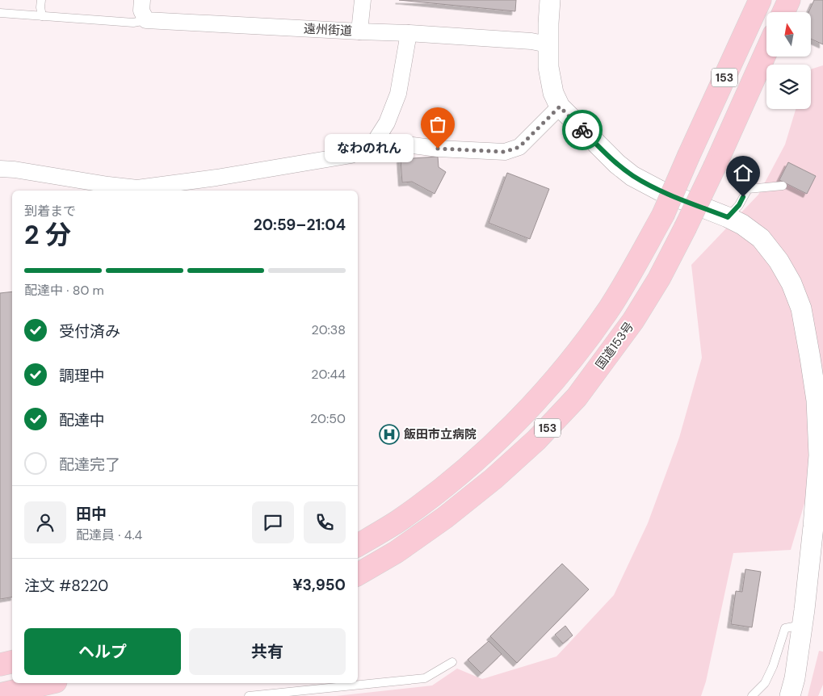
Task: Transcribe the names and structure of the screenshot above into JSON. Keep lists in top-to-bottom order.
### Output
{
  "streets": {
    "highway": ["153", "国道153号"],
    "street": ["遠州街道"]
  },
  "places": {
    "other": ["なわのれん"],
    "hospital": ["飯田市立病院"]
  },
  "north": "top",
  "page": {
    "bubble": "なわのれん",
    "heading": ["2 分", "到着まで", "20:59–21:04"],
    "panel": [
      "田中",
      "配達員 · 4.4",
      "注文 #8220",
      "¥3,950"
    ],
    "bar": "配達中 · 80 m",
    "list": [
      ["受付済み", "20:38"],
      ["調理中", "20:44"],
      ["配達中", "20:50"],
      "配達完了"
    ],
    "buttons": ["ヘルプ", "共有"]
  }
}
